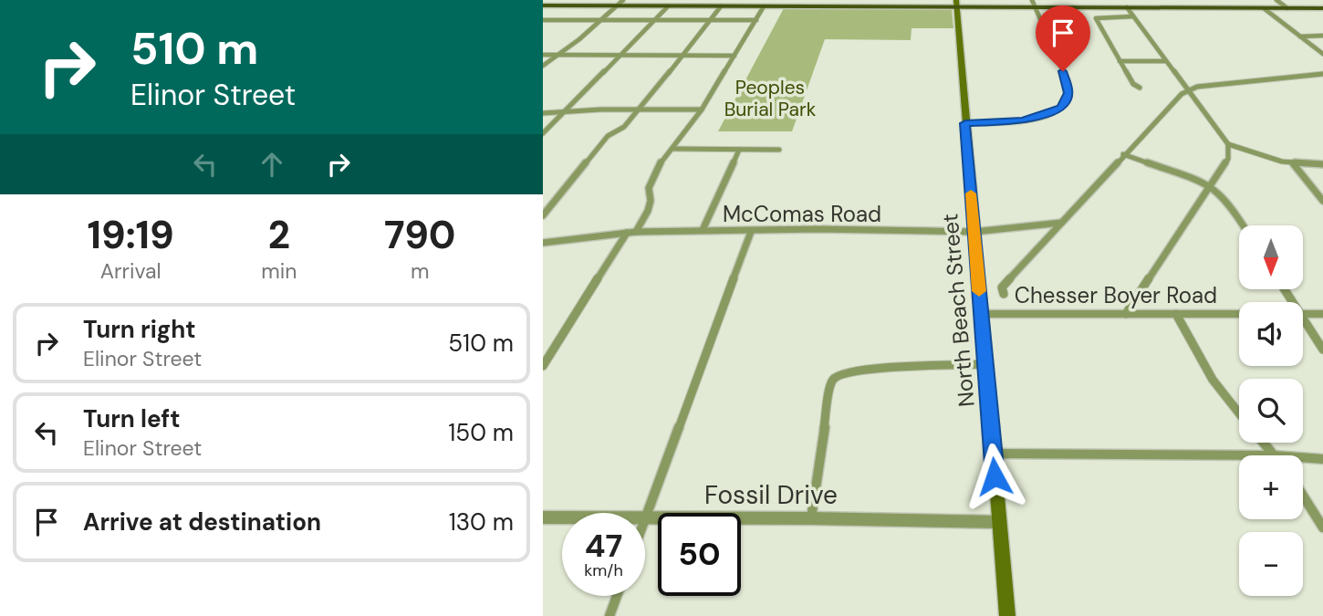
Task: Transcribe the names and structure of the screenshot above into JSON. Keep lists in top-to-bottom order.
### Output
{
  "streets": {
    "main road": ["North Beach Street"],
    "street": ["McComas Road", "Chesser Boyer Road", "Fossil Drive"]
  },
  "crossings": [
    ["McComas Road", "North Beach Street"],
    ["Chesser Boyer Road", "North Beach Street"],
    ["North Beach Street", "Fossil Drive"]
  ],
  "parks": ["Peoples Burial Park"],
  "north": "bottom",
  "page": {
    "turn": ["510 m", "Elinor Street"],
    "eta": [
      "19:19",
      "Arrival",
      "2",
      "min",
      "790",
      "m"
    ],
    "map_buttons": ["+", "−"],
    "list": [
      {
        "name": "Turn right",
        "note": "Elinor Street",
        "value": "510 m"
      },
      {
        "name": "Turn left",
        "note": "Elinor Street",
        "value": "150 m"
      },
      {
        "name": "Arrive at destination",
        "value": "130 m"
      }
    ],
    "speed": "47 km/h",
    "limit": "50"
  }
}
